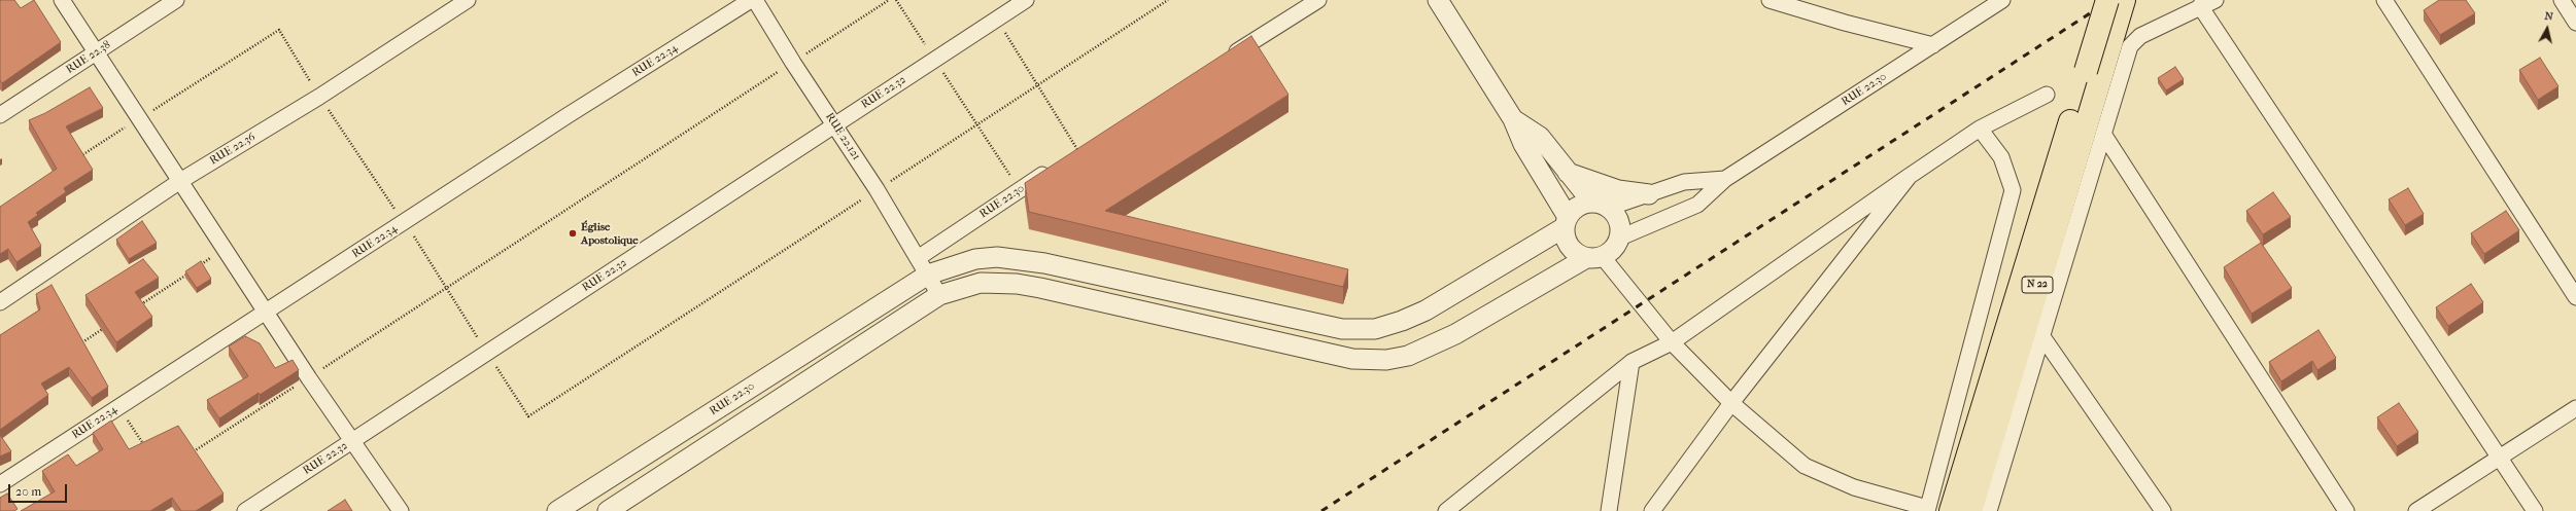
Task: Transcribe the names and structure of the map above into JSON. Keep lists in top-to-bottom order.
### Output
{
  "streets": {
    "main road": ["N 22"],
    "street": [
      "RUE 22.38",
      "RUE 22.34",
      "RUE 22.30",
      "RUE 22.32",
      "RUE 22.121",
      "RUE 22.36"
    ]
  },
  "crossings": [
    ["RUE 22.30", "RUE 22.121"],
    ["RUE 22.32", "RUE 22.121"]
  ],
  "places": ["Église Apostolique"],
  "scale_bar": "20 m",
  "north": "top"
}
